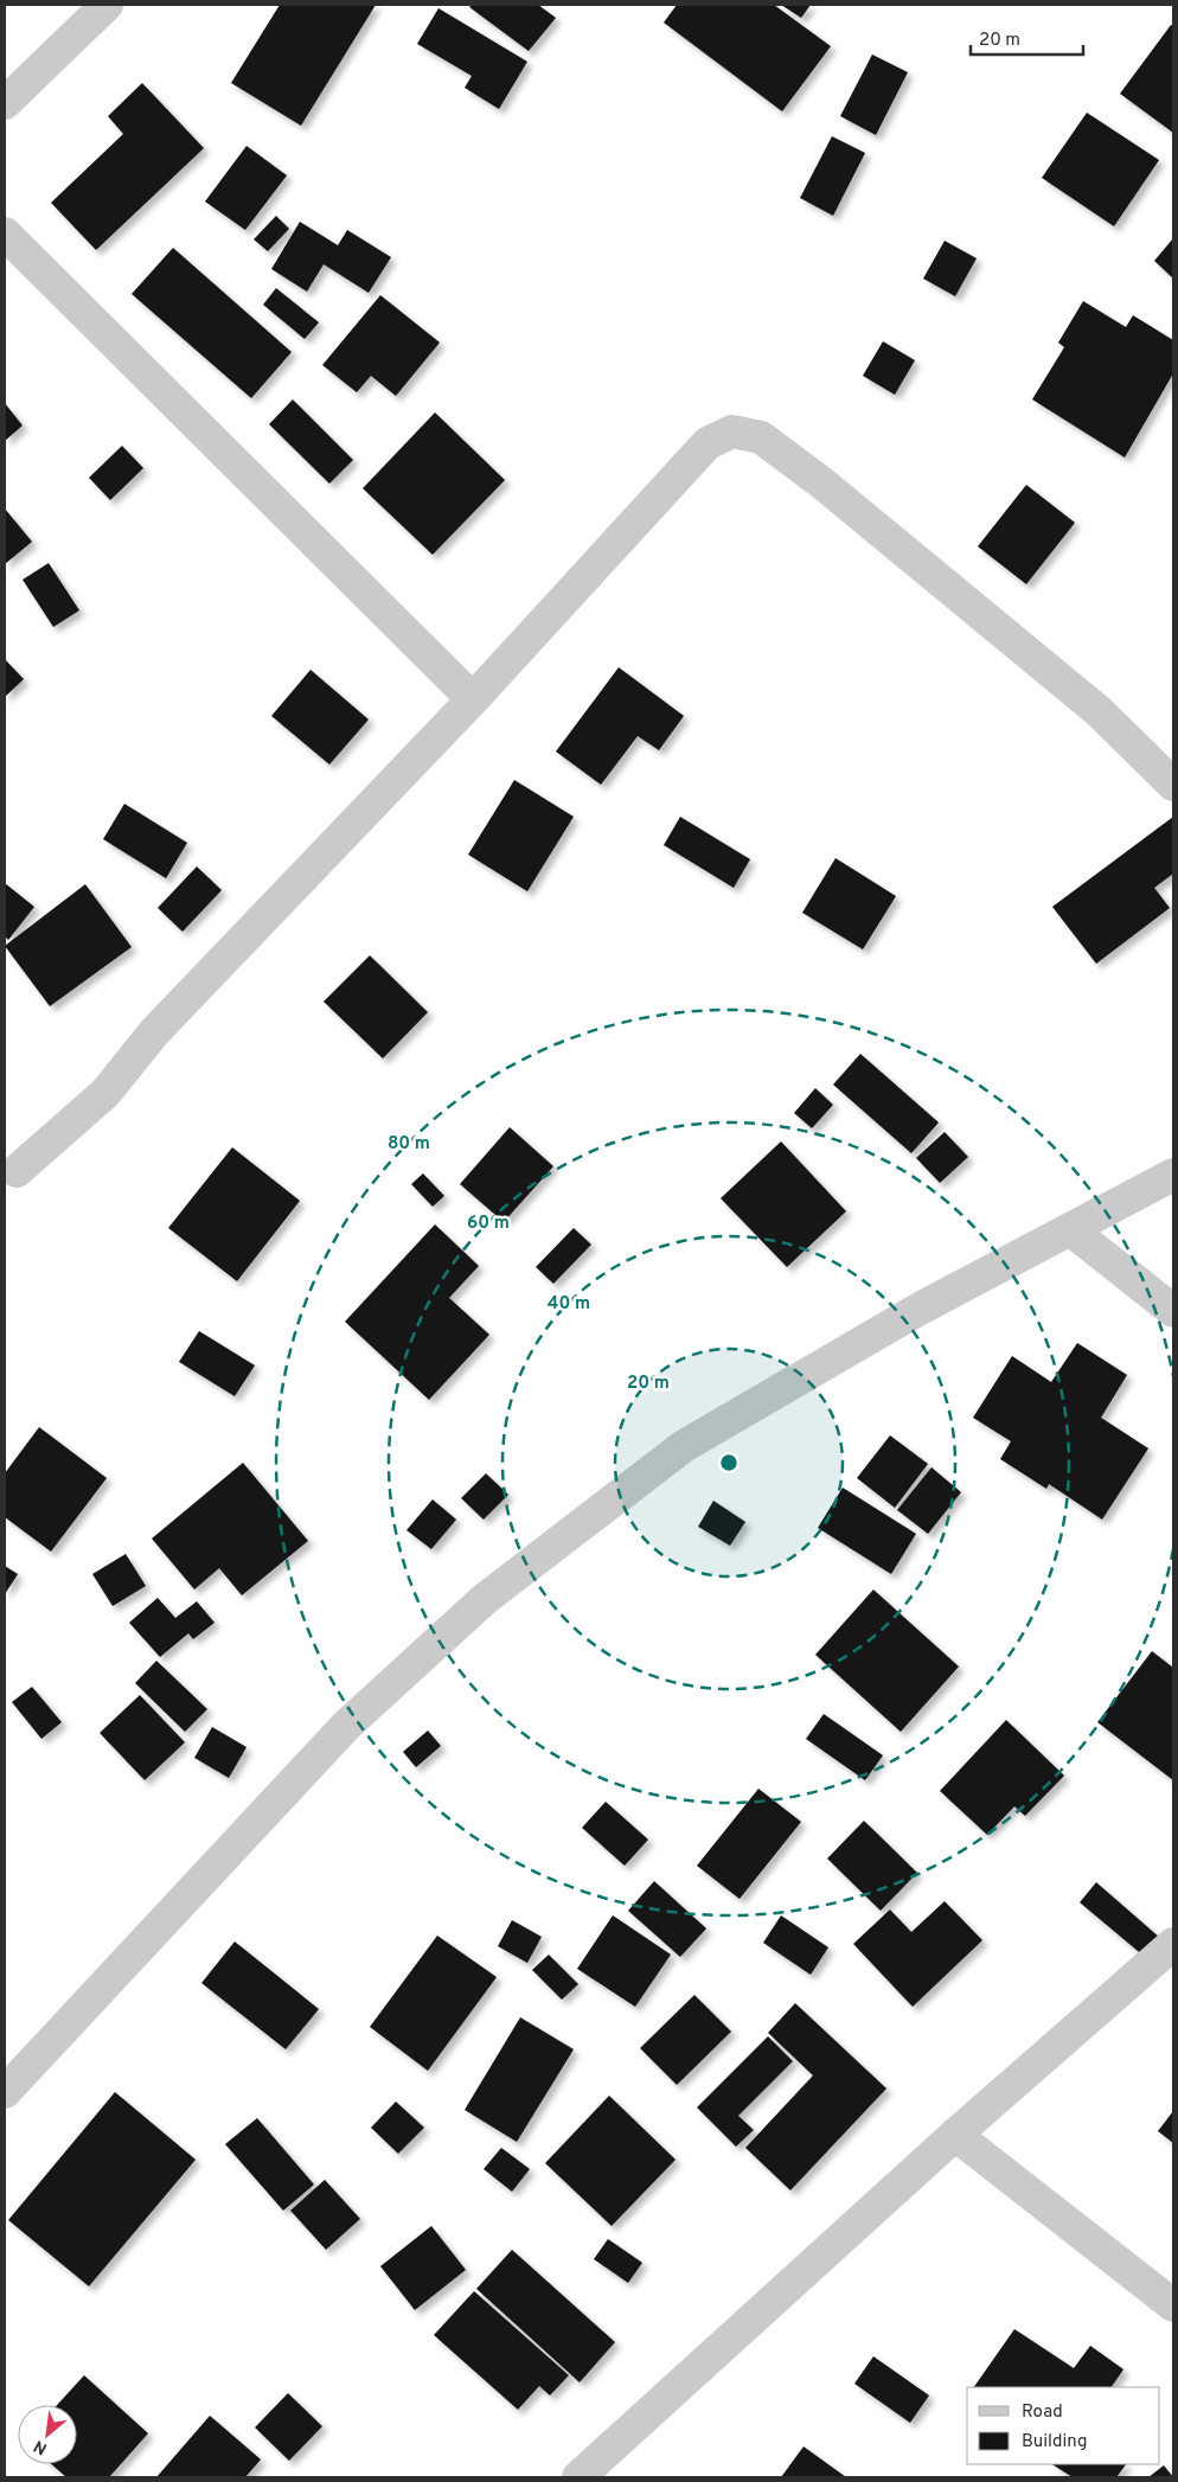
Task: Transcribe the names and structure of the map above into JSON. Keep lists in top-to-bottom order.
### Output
{
  "legend": ["Road", "Building"],
  "scale_bar": "20 m",
  "north": "bottom left",
  "rings": [
    "80 m",
    "60 m",
    "40 m",
    "20 m"
  ]
}
